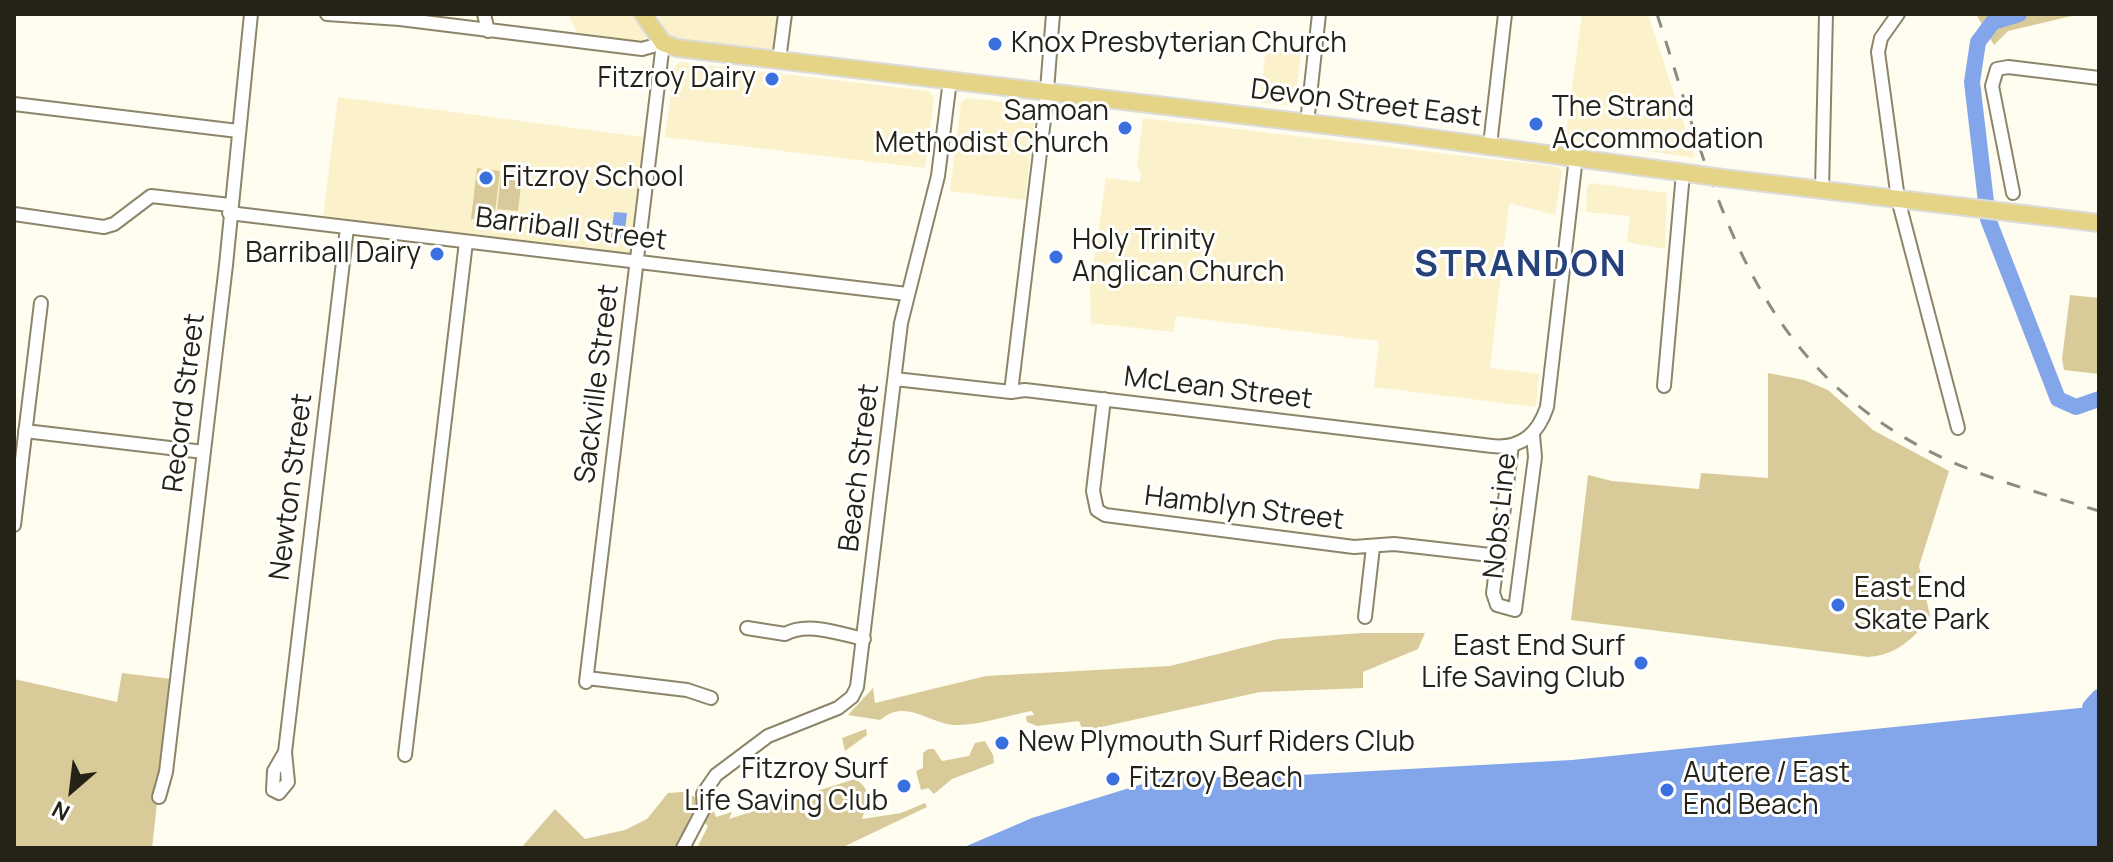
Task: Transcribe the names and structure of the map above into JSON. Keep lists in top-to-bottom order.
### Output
{
  "streets": {
    "main road": ["Devon Street East"],
    "street": [
      "Barriball Street",
      "Sackville Street",
      "McLean Street",
      "Record Street",
      "Beach Street",
      "Newton Street",
      "Hamblyn Street",
      "Nobs Line"
    ]
  },
  "crossings": [
    ["Devon Street East", "Sackville Street"],
    ["Devon Street East", "Beach Street"],
    ["Devon Street East", "Nobs Line"],
    ["Barriball Street", "Sackville Street"],
    ["Barriball Street", "Record Street"],
    ["Barriball Street", "Beach Street"],
    ["Barriball Street", "Newton Street"],
    ["McLean Street", "Beach Street"],
    ["McLean Street", "Hamblyn Street"],
    ["McLean Street", "Nobs Line"],
    ["Hamblyn Street", "Nobs Line"]
  ],
  "districts": ["STRANDON"],
  "places": [
    "Knox Presbyterian Church",
    "Fitzroy Dairy",
    "The Strand Accommodation",
    "Samoan Methodist Church",
    "Fitzroy School",
    "Barriball Dairy",
    "Holy Trinity Anglican Church",
    "East End Skate Park",
    "East End Surf Life Saving Club",
    "New Plymouth Surf Riders Club",
    "Fitzroy Beach",
    "Fitzroy Surf Life Saving Club",
    "Autere / East End Beach"
  ],
  "north": "bottom left"
}
